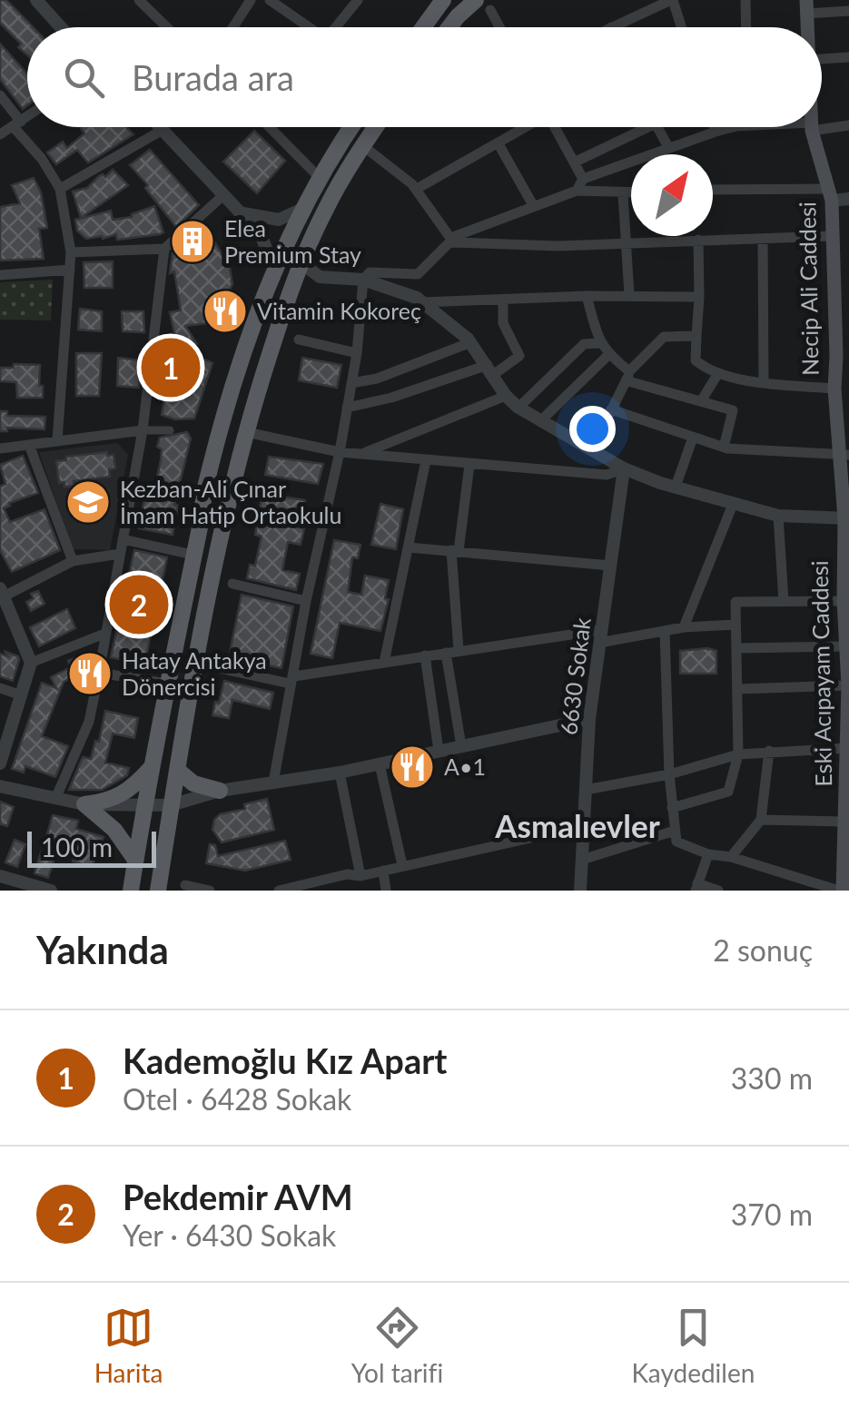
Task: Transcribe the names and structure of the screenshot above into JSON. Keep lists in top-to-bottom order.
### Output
{
  "streets": {
    "main road": ["Necip Ali Caddesi", "Eski Acıpayam Caddesi"],
    "street": ["6630 Sokak"]
  },
  "crossings": [
    ["Necip Ali Caddesi", "Eski Acıpayam Caddesi"]
  ],
  "districts": ["Asmalıevler"],
  "places": {
    "building": ["Elea Premium Stay"],
    "restaurant": ["Vitamin Kokoreç", "Hatay Antakya Dönercisi", "A•1"],
    "school or university": ["Kezban-Ali Çınar İmam Hatip Ortaokulu"]
  },
  "scale_bar": "100 m",
  "north": "top right",
  "page": {
    "search": "Burada ara",
    "pins": ["1", "2"],
    "scale": "100 m",
    "heading": ["Yakında", "2 sonuç"],
    "list": [
      {
        "mark": "1",
        "name": "Kademoğlu Kız Apart",
        "note": "Otel · 6428 Sokak",
        "value": "330 m"
      },
      {
        "mark": "2",
        "name": "Pekdemir AVM",
        "note": "Yer · 6430 Sokak",
        "value": "370 m"
      }
    ],
    "nav": ["Harita", "Yol tarifi", "Kaydedilen"]
  }
}
